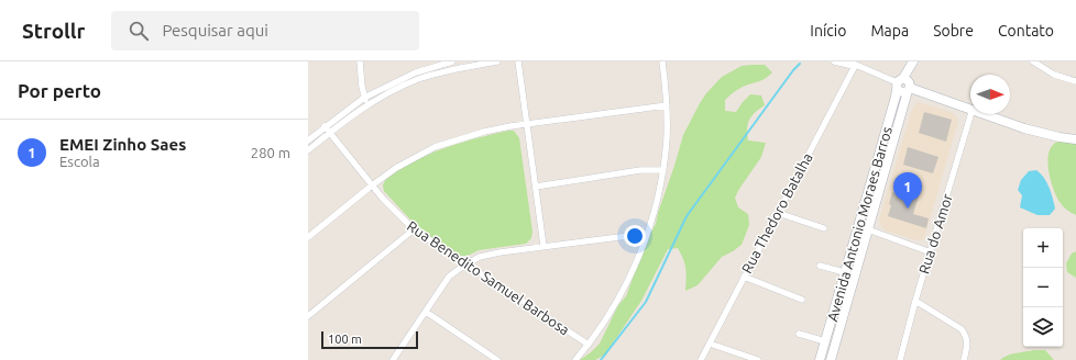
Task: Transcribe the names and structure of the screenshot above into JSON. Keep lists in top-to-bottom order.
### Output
{
  "streets": {
    "street": [
      "Rua Thedoro Batalha",
      "Avenida Antonio Moraes Barros",
      "Rua do Amor",
      "Rua Benedito Samuel Barbosa"
    ]
  },
  "scale_bar": "100 m",
  "north": "right",
  "page": {
    "header": "Strollr",
    "search": "Pesquisar aqui",
    "nav": [
      "Início",
      "Mapa",
      "Sobre",
      "Contato"
    ],
    "heading": "Por perto",
    "list": [
      {
        "mark": "1",
        "name": "EMEI Zinho Saes",
        "note": "Escola",
        "value": "280 m"
      }
    ],
    "pins": "1",
    "map_buttons": ["+", "−"],
    "scale": "100 m"
  }
}
